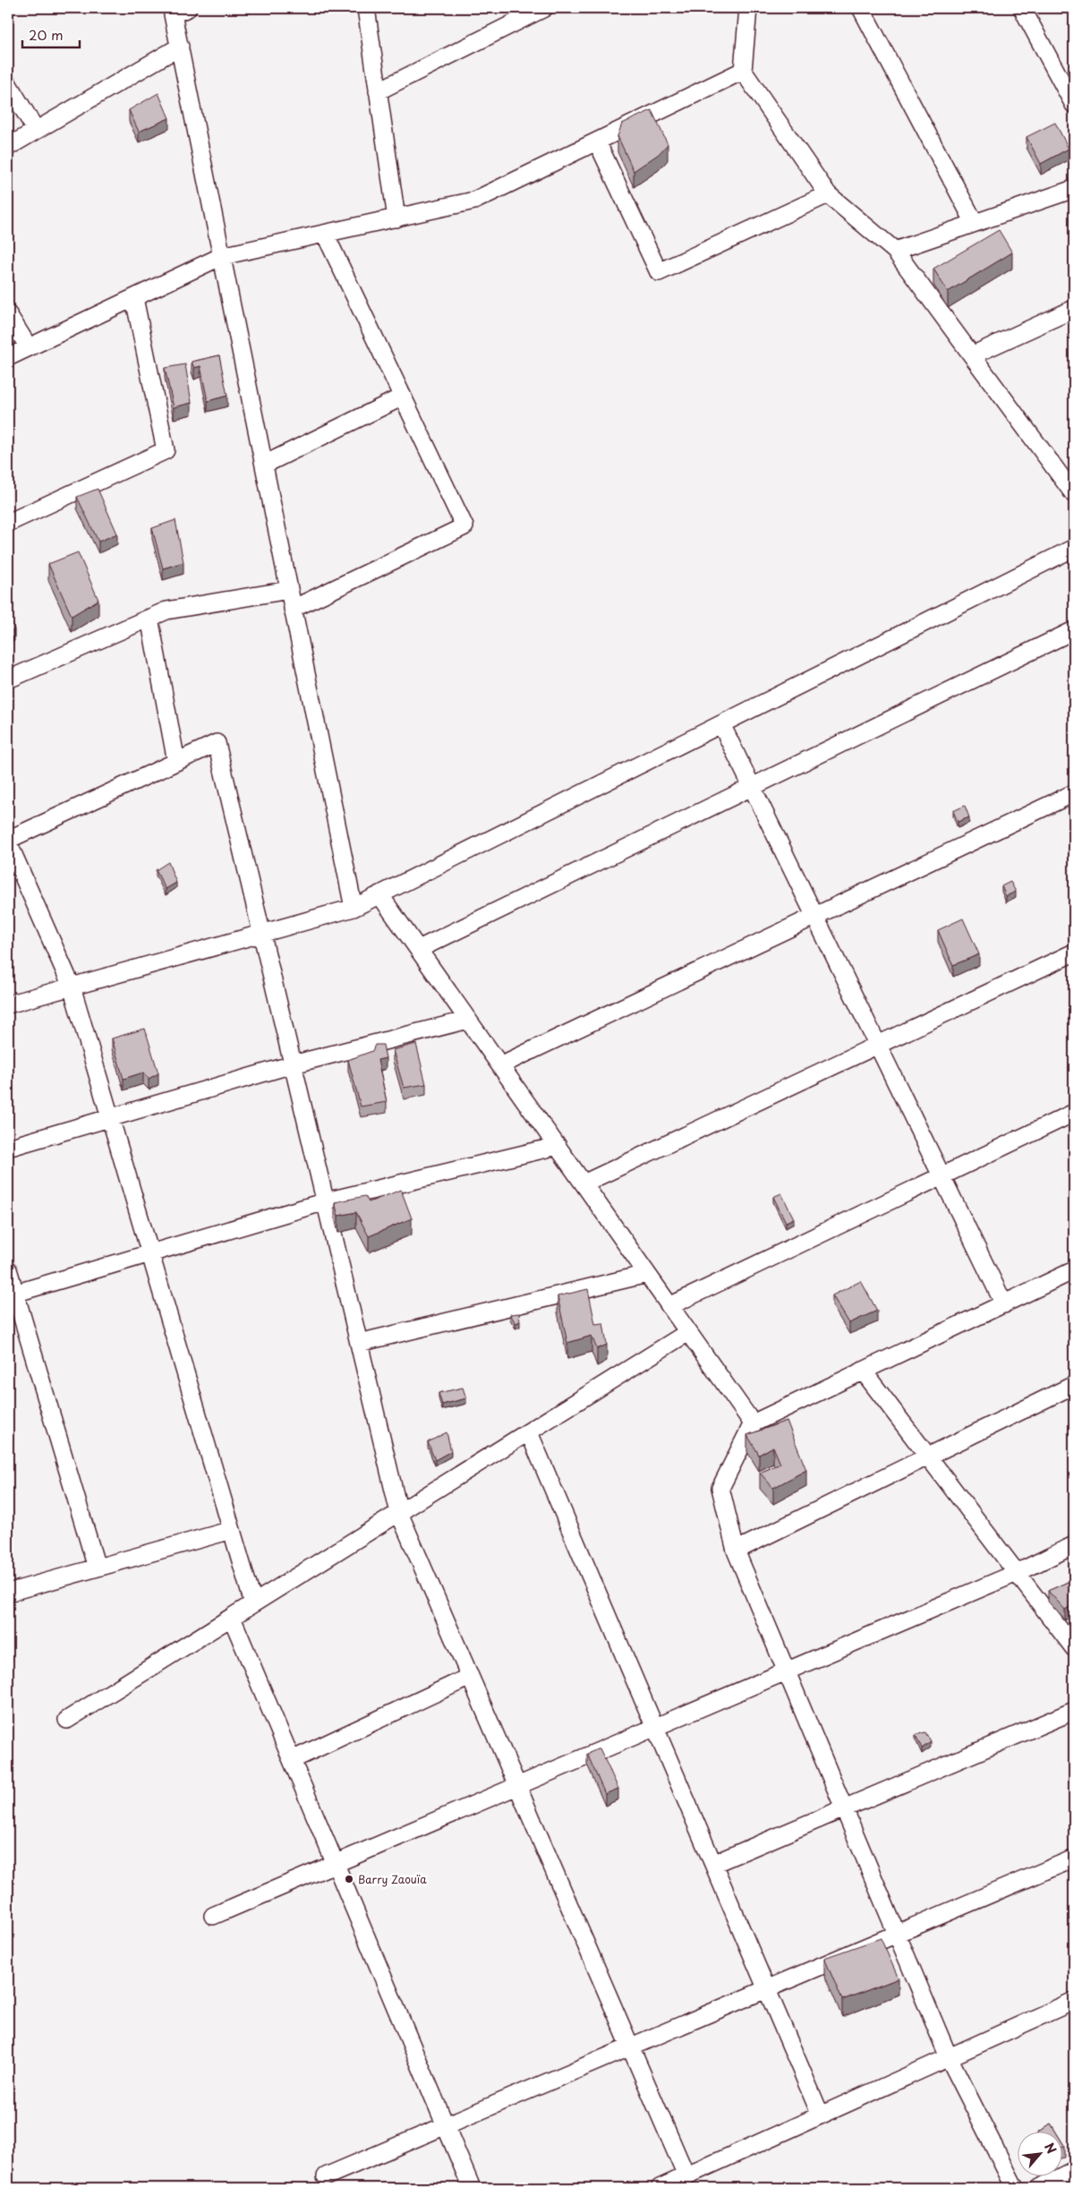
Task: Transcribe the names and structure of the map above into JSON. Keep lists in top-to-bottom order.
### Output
{
  "places": ["Barry Zaouïa"],
  "scale_bar": "20 m",
  "north": "top right"
}
